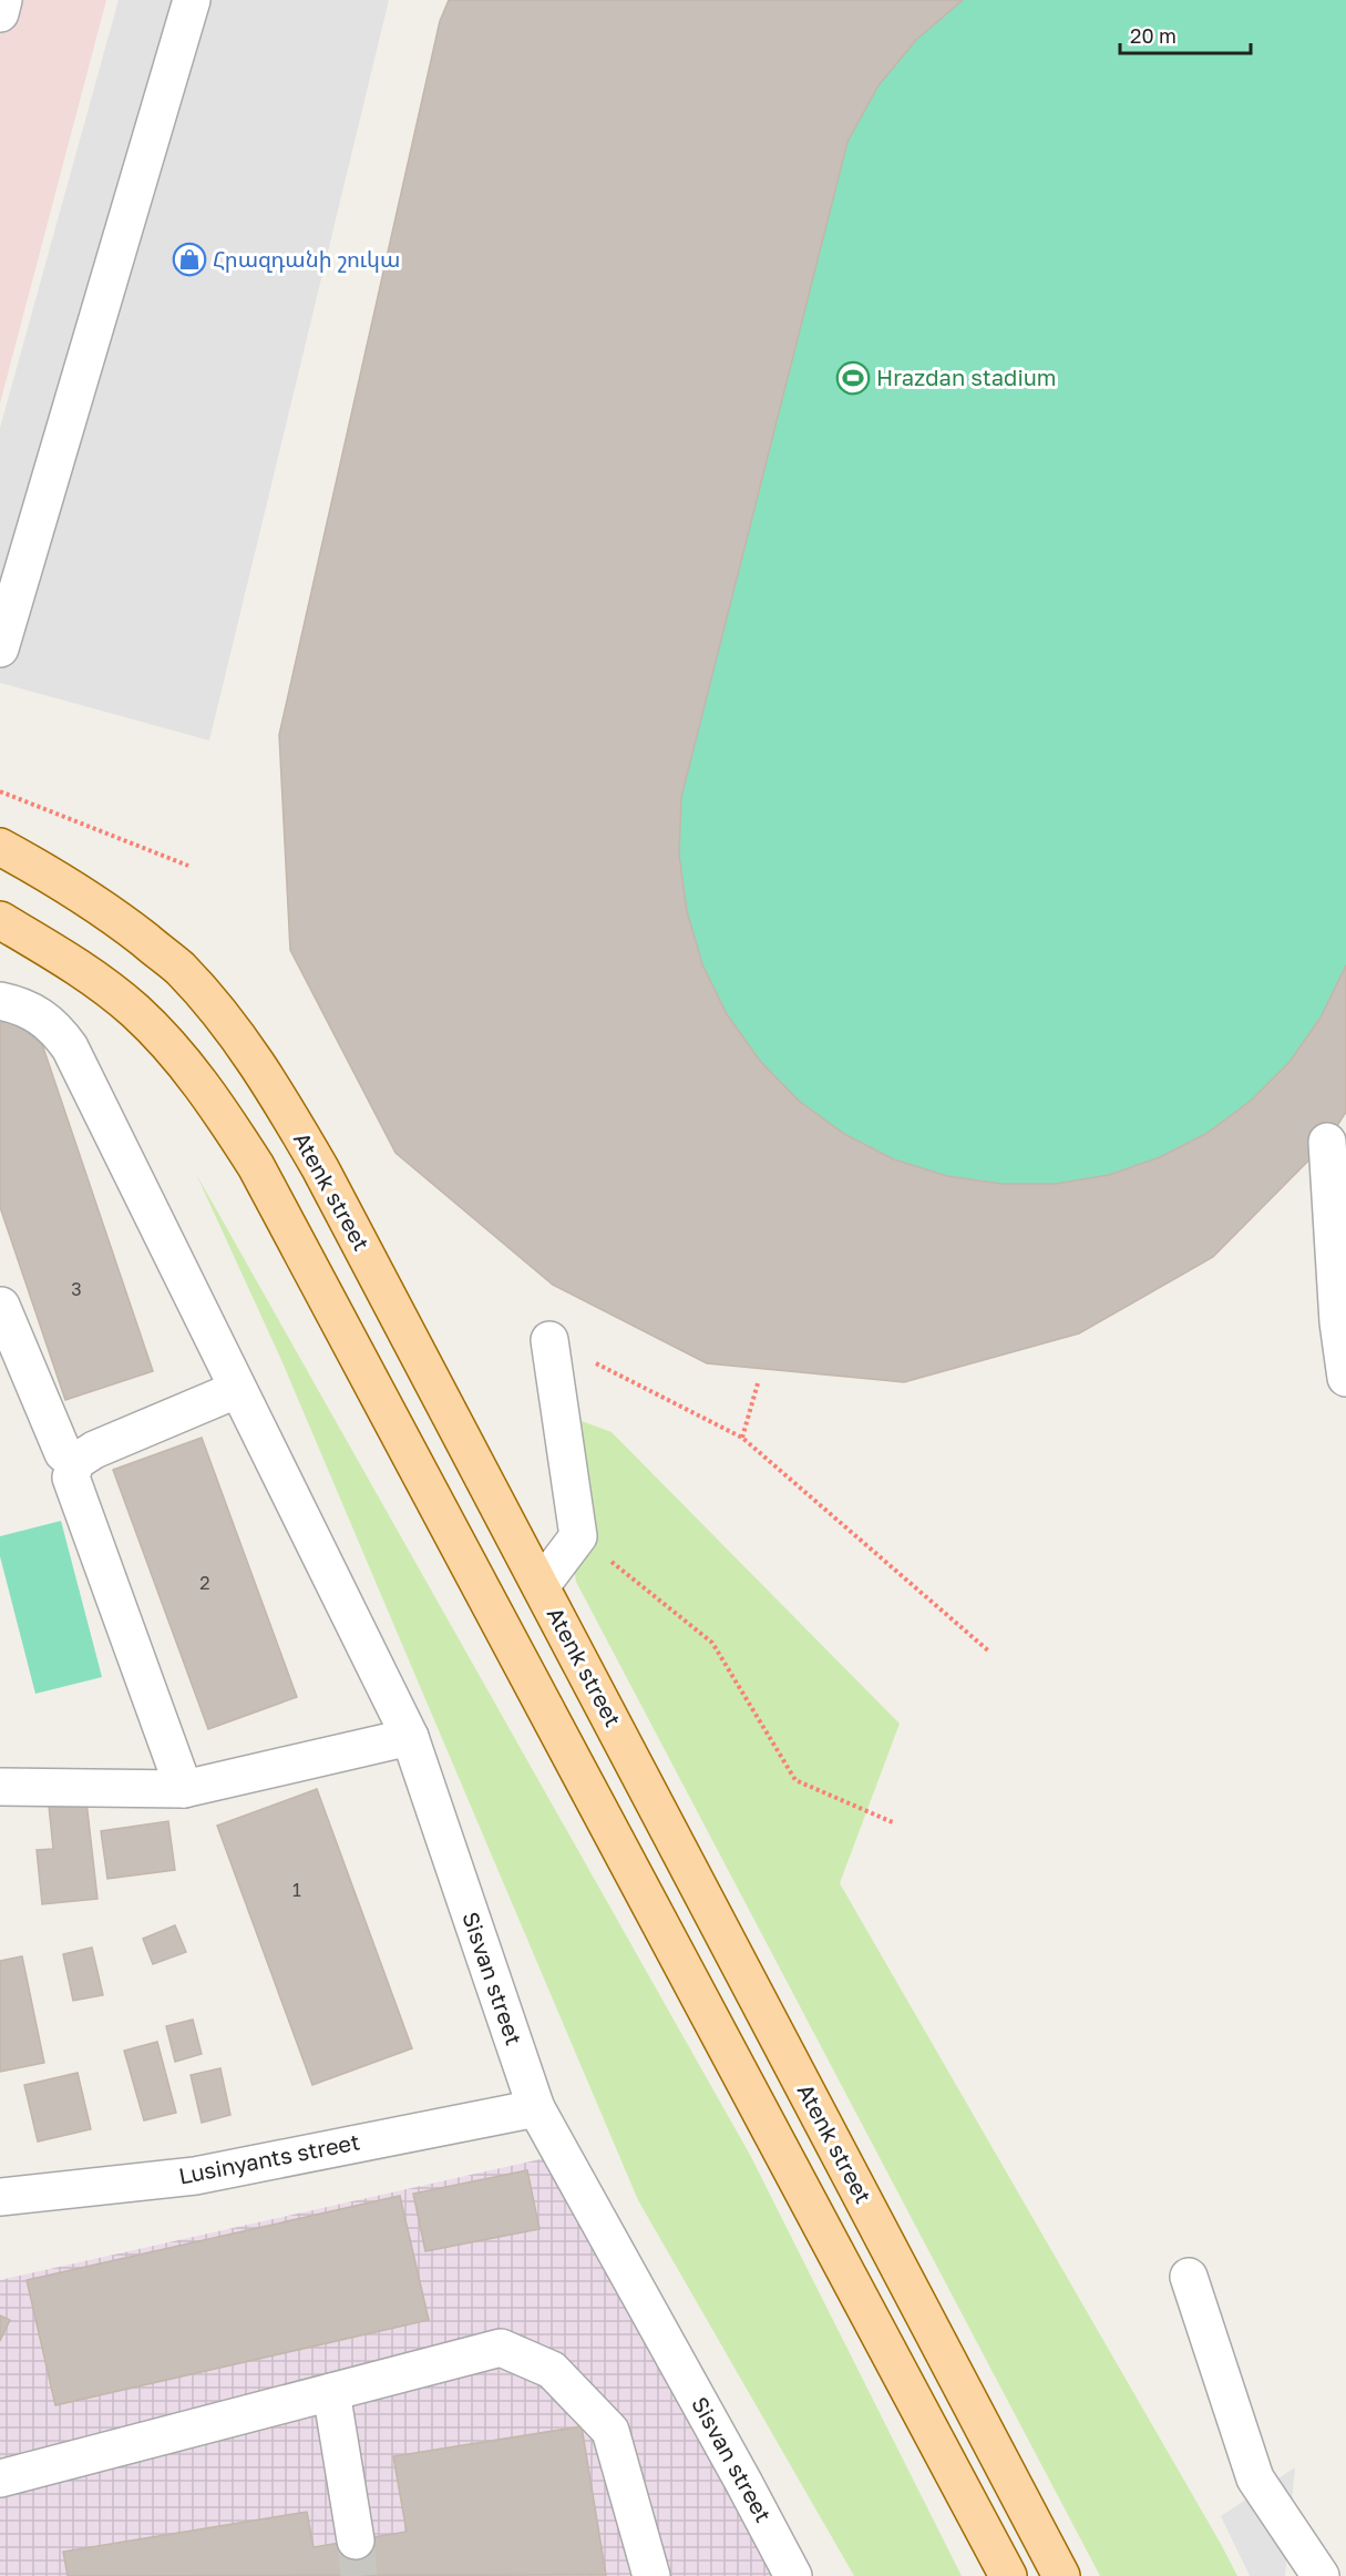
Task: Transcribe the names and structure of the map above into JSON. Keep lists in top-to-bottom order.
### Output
{
  "streets": {
    "main road": ["Atenk street"],
    "street": ["Sisvan street", "Lusinyants street"]
  },
  "crossings": [
    ["Sisvan street", "Lusinyants street"]
  ],
  "places": {
    "shop": ["Հրազդանի շուկա"],
    "sports": ["Hrazdan stadium"]
  },
  "house_numbers": ["3", "2", "1"],
  "scale_bar": "20 m"
}
